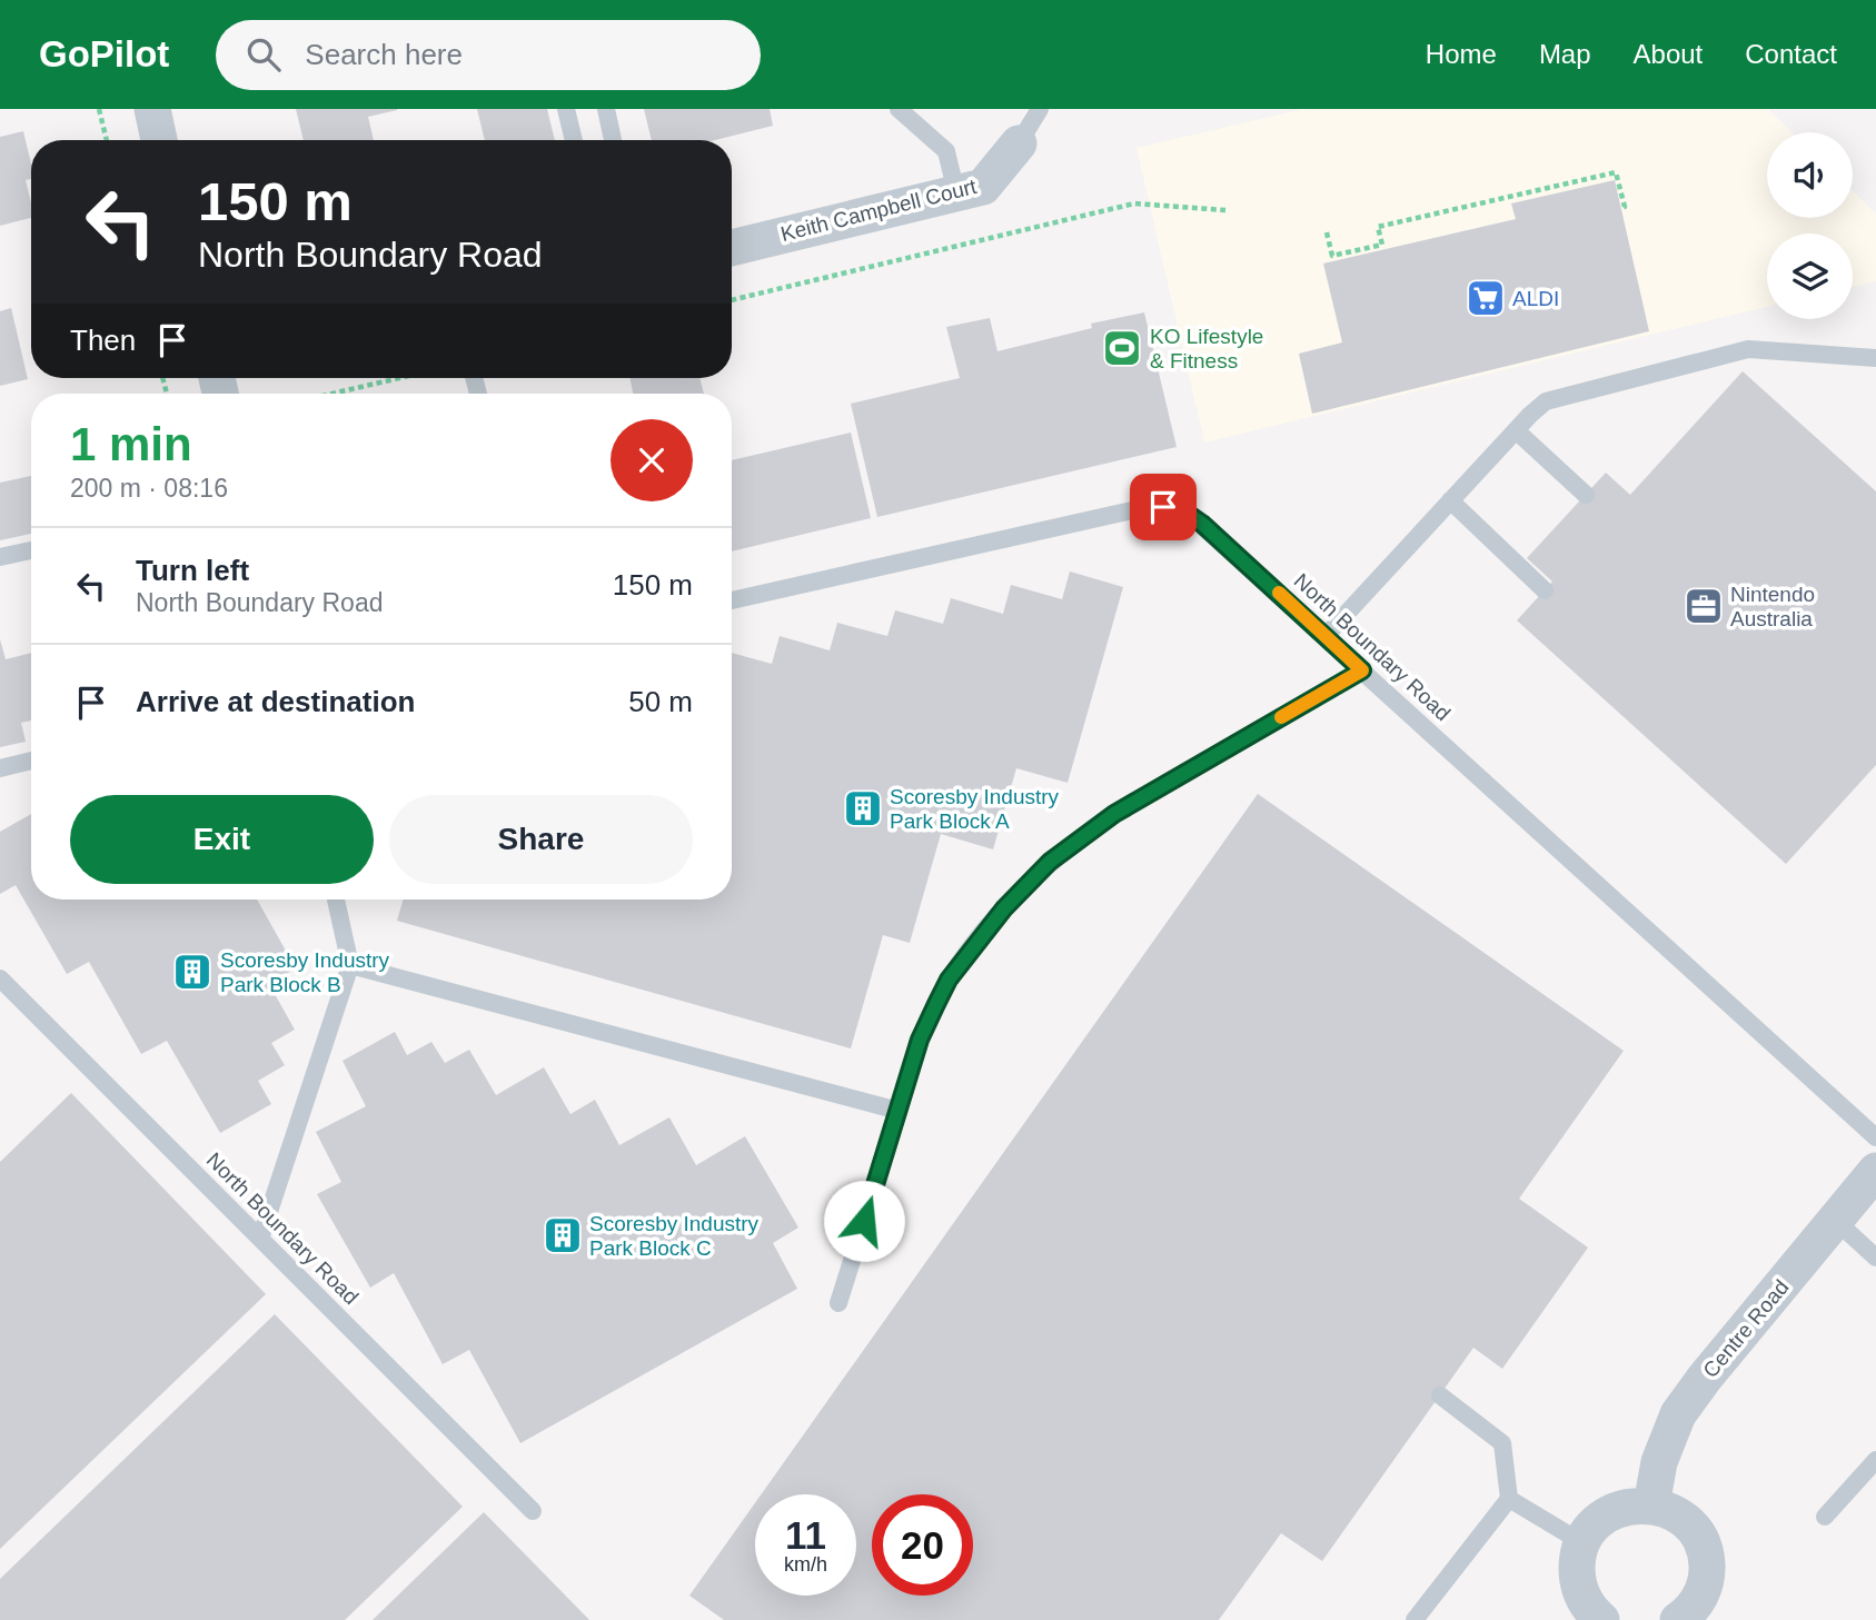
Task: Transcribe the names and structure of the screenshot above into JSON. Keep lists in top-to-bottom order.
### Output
{
  "streets": {
    "street": ["Keith Campbell Court", "Centre Road"],
    "lane": ["North Boundary Road"]
  },
  "places": {
    "supermarket": ["ALDI"],
    "sports": ["KO Lifestyle & Fitness"],
    "office": ["Nintendo Australia"],
    "building": ["Scoresby Industry Park Block A", "Scoresby Industry Park Block B", "Scoresby Industry Park Block C"]
  },
  "page": {
    "header": "GoPilot",
    "search": "Search here",
    "nav": [
      "Home",
      "Map",
      "About",
      "Contact"
    ],
    "turn": ["150 m", "North Boundary Road"],
    "then": "Then",
    "heading": ["1 min", "200 m · 08:16"],
    "list": [
      {
        "name": "Turn left",
        "note": "North Boundary Road",
        "value": "150 m"
      },
      {
        "name": "Arrive at destination",
        "value": "50 m"
      }
    ],
    "buttons": ["Exit", "Share"],
    "speed": "11 km/h",
    "limit": "20"
  }
}
